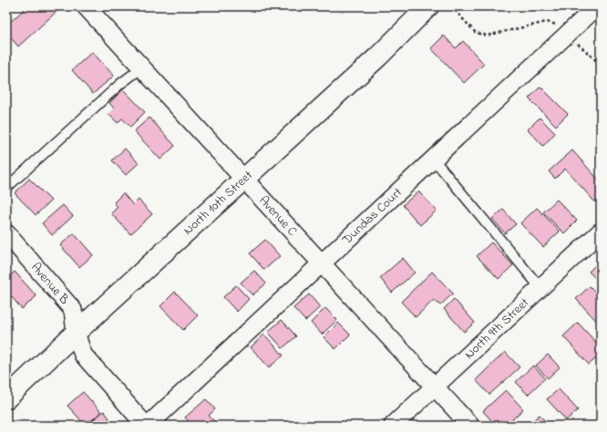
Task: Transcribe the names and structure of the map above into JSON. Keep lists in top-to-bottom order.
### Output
{
  "streets": {
    "street": [
      "North 10th Street",
      "Avenue C",
      "Dundas Court",
      "Avenue B",
      "North 9th Street"
    ]
  },
  "crossings": [
    ["North 10th Street", "Avenue C"],
    ["North 10th Street", "Avenue B"],
    ["Avenue C", "Dundas Court"],
    ["Avenue C", "North 9th Street"],
    ["Dundas Court", "Avenue B"]
  ]
}
